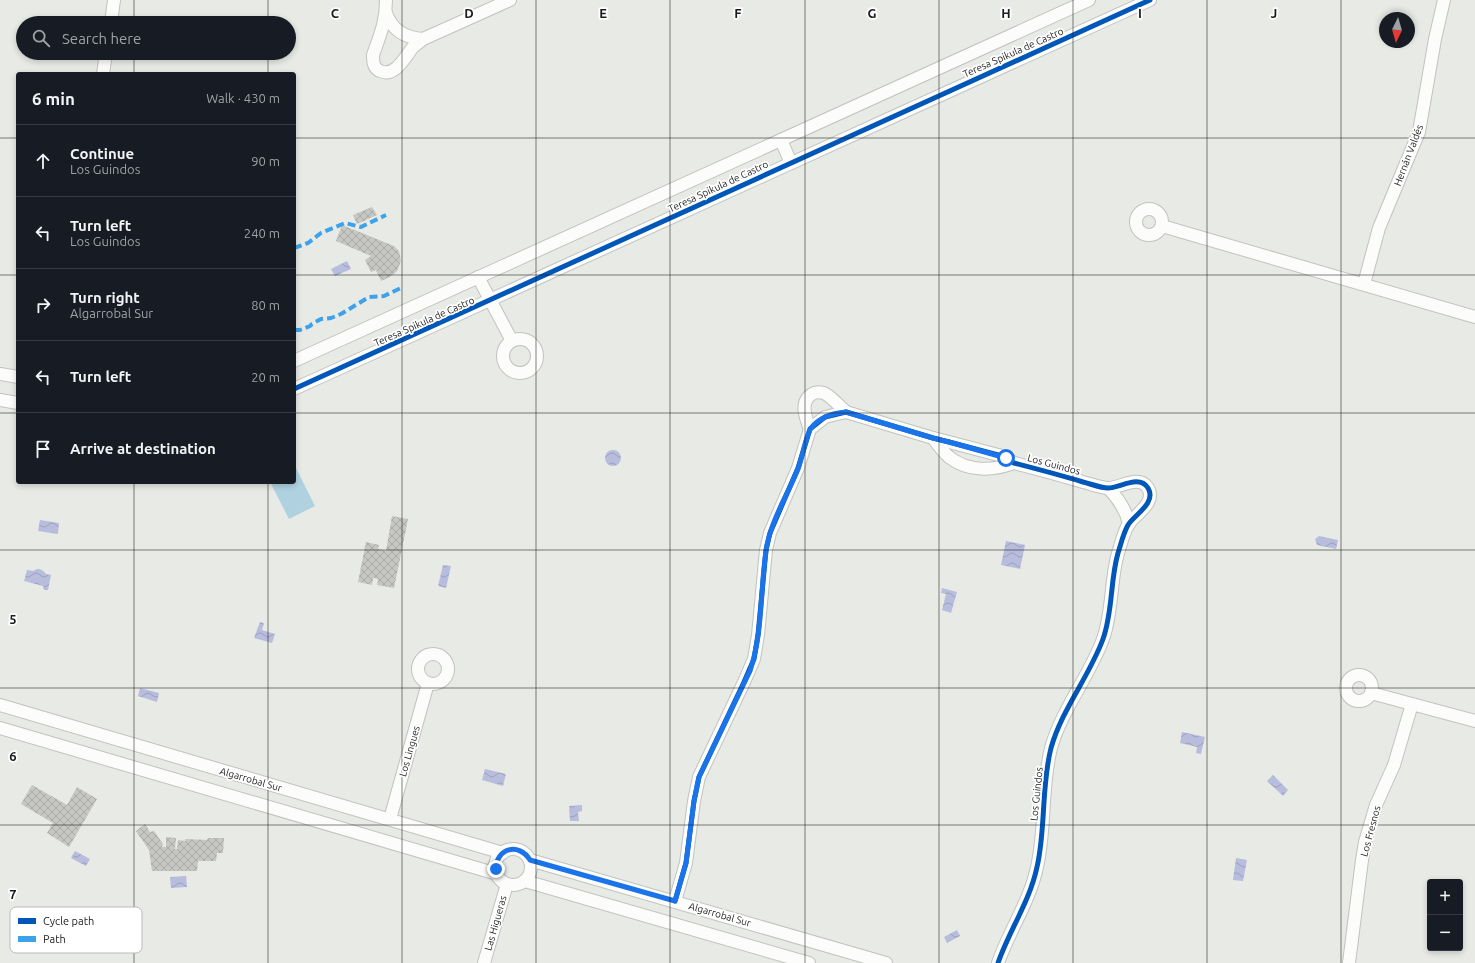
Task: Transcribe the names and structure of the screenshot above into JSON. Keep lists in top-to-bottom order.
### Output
{
  "streets": {
    "street": [
      "Teresa Spikula de Castro",
      "Hernán Valdés",
      "Los Guindos",
      "Los Lingues",
      "Algarrobal Sur",
      "Los Fresnos",
      "Las Higueras"
    ]
  },
  "crossings": [
    ["Los Lingues", "Algarrobal Sur"],
    ["Algarrobal Sur", "Las Higueras"]
  ],
  "legend": ["Cycle path", "Path"],
  "north": "bottom",
  "page": {
    "search": "Search here",
    "heading": ["6 min", "Walk · 430 m"],
    "list": [
      ["Continue", "Los Guindos", "90 m"],
      ["Turn left", "Los Guindos", "240 m"],
      ["Turn right", "Algarrobal Sur", "80 m"],
      ["Turn left", "20 m"],
      "Arrive at destination"
    ],
    "map_buttons": ["+", "−"]
  },
  "grid": {
    "columns": [
      "C",
      "D",
      "E",
      "F",
      "G",
      "H",
      "I",
      "J"
    ],
    "rows": ["5", "6", "7"]
  }
}
